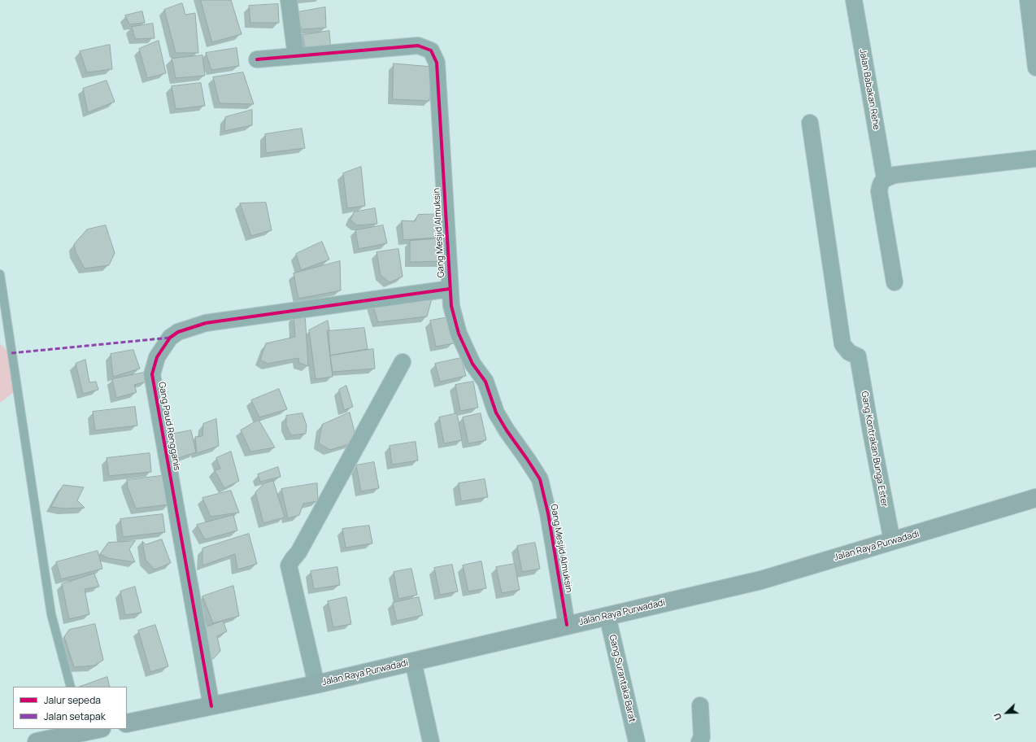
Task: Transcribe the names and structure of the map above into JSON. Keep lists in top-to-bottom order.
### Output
{
  "streets": {
    "main road": ["Jalan Raya Purwadadi"],
    "street": [
      "Jalan Babakan Rehe",
      "Gang Mesjid Almuksin",
      "Gang Paud Rengganis",
      "Gang Kontrakan Bunga Ester",
      "Gang Surantaka Barat"
    ]
  },
  "crossings": [
    ["Gang Mesjid Almuksin", "Gang Paud Rengganis"],
    ["Gang Mesjid Almuksin", "Jalan Raya Purwadadi"],
    ["Gang Paud Rengganis", "Jalan Raya Purwadadi"],
    ["Gang Kontrakan Bunga Ester", "Jalan Raya Purwadadi"],
    ["Jalan Raya Purwadadi", "Gang Surantaka Barat"]
  ],
  "legend": ["Jalur sepeda", "Jalan setapak"],
  "north": "bottom left"
}
